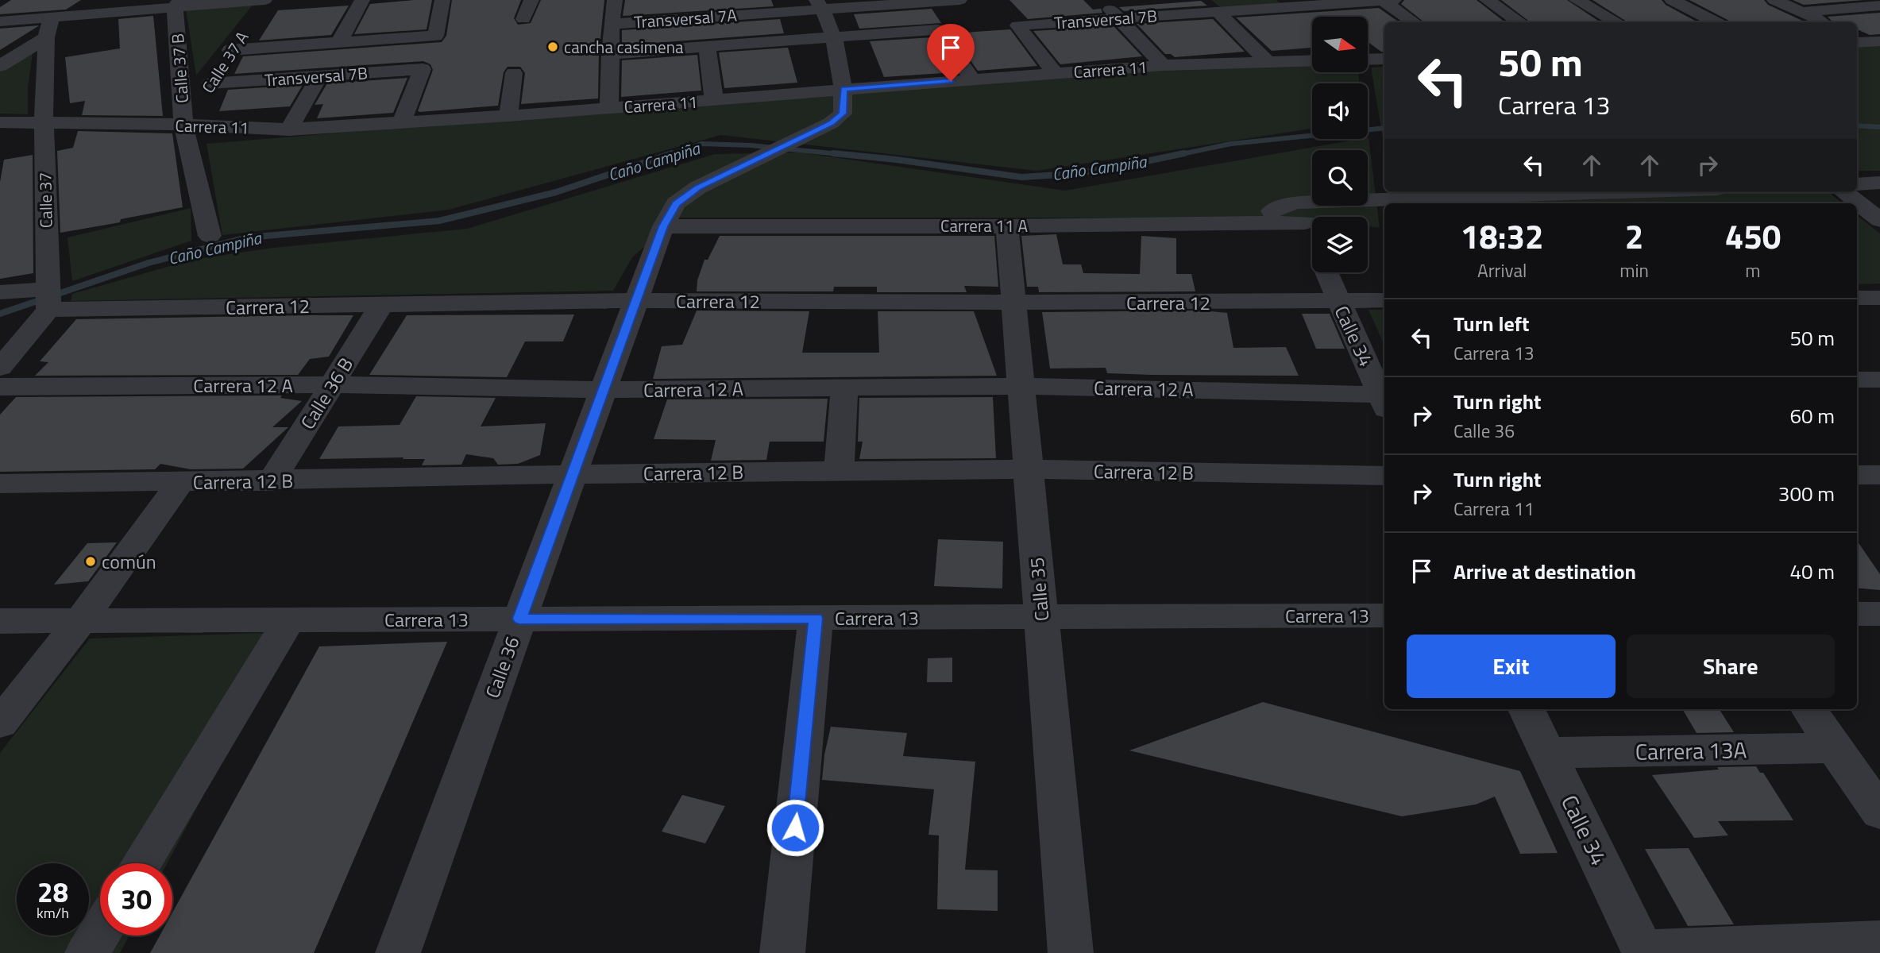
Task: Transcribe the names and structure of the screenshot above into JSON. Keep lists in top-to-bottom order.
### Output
{
  "streets": {
    "street": [
      "Transversal 7A",
      "Transversal 7B",
      "Calle 37 A",
      "Calle 37 B",
      "Carrera 11",
      "Calle 37",
      "Carrera 11 A",
      "Carrera 12",
      "Calle 34",
      "Carrera 12 A",
      "Calle 36 B",
      "Carrera 12 B",
      "Calle 35",
      "Carrera 13",
      "Calle 36",
      "Carrera 13A"
    ]
  },
  "crossings": [
    ["Transversal 7A", "Calle 36"],
    ["Transversal 7B", "Calle 37 A"],
    ["Transversal 7B", "Carrera 11"],
    ["Calle 37 A", "Calle 37 B"],
    ["Calle 37 A", "Carrera 11"],
    ["Calle 37 B", "Carrera 11"],
    ["Carrera 11", "Calle 37"],
    ["Carrera 11", "Calle 36"],
    ["Calle 37", "Carrera 12"],
    ["Carrera 11 A", "Calle 34"],
    ["Carrera 11 A", "Calle 35"],
    ["Carrera 11 A", "Calle 36"],
    ["Carrera 12", "Calle 34"],
    ["Carrera 12", "Calle 36 B"],
    ["Carrera 12", "Calle 35"],
    ["Carrera 12", "Calle 36"],
    ["Calle 34", "Carrera 13A"],
    ["Carrera 12 A", "Calle 36 B"],
    ["Carrera 12 A", "Calle 35"],
    ["Carrera 12 A", "Calle 36"],
    ["Calle 36 B", "Carrera 12 B"],
    ["Carrera 12 B", "Calle 35"],
    ["Carrera 12 B", "Calle 36"],
    ["Calle 35", "Carrera 13"],
    ["Carrera 13", "Calle 36"]
  ],
  "water": ["Caño Campiña"],
  "places": ["cancha casimena", "común"],
  "north": "right",
  "page": {
    "turn": ["50 m", "Carrera 13"],
    "eta": [
      "18:32",
      "Arrival",
      "2",
      "min",
      "450",
      "m"
    ],
    "list": [
      {
        "name": "Turn left",
        "note": "Carrera 13",
        "value": "50 m"
      },
      {
        "name": "Turn right",
        "note": "Calle 36",
        "value": "60 m"
      },
      {
        "name": "Turn right",
        "note": "Carrera 11",
        "value": "300 m"
      },
      {
        "name": "Arrive at destination",
        "value": "40 m"
      }
    ],
    "buttons": ["Exit", "Share"],
    "speed": "28 km/h",
    "limit": "30"
  }
}
